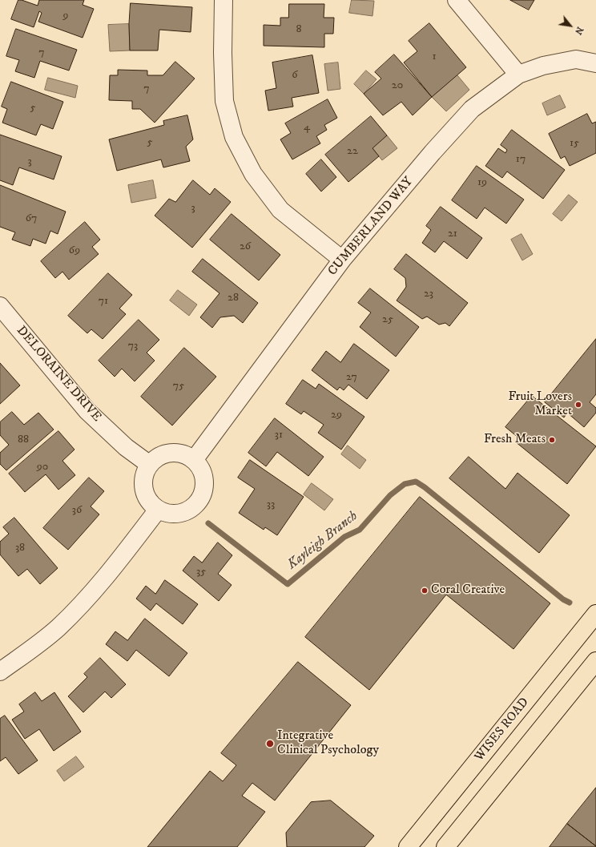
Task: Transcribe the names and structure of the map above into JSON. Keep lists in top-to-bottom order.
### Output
{
  "streets": {
    "main road": ["WISES ROAD"],
    "street": ["CUMBERLAND WAY", "DELORAINE DRIVE"]
  },
  "crossings": [
    ["CUMBERLAND WAY", "DELORAINE DRIVE"]
  ],
  "water": ["Kayleigh Branch"],
  "places": [
    "Fruit Lovers Market",
    "Fresh Meats",
    "Coral Creative",
    "Integrative Clinical Psychology"
  ],
  "house_numbers": [
    "9",
    "8",
    "7",
    "1",
    "6",
    "20",
    "7",
    "5",
    "4",
    "5",
    "15",
    "22",
    "17",
    "3",
    "19",
    "3",
    "67",
    "21",
    "26",
    "69",
    "23",
    "28",
    "71",
    "25",
    "73",
    "27",
    "75",
    "29",
    "31",
    "88",
    "90",
    "33",
    "36",
    "38",
    "35"
  ],
  "north": "bottom right"
}
